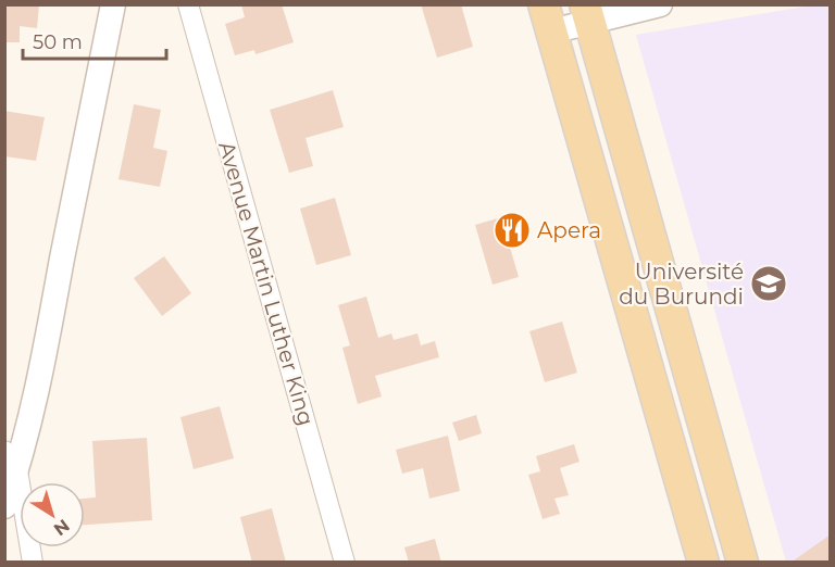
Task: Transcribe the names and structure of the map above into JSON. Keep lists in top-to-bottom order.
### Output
{
  "streets": {
    "street": ["Avenue Martin Luther King"]
  },
  "places": {
    "restaurant": ["Apera"],
    "school or university": ["Université du Burundi"]
  },
  "scale_bar": "50 m",
  "north": "bottom right"
}
